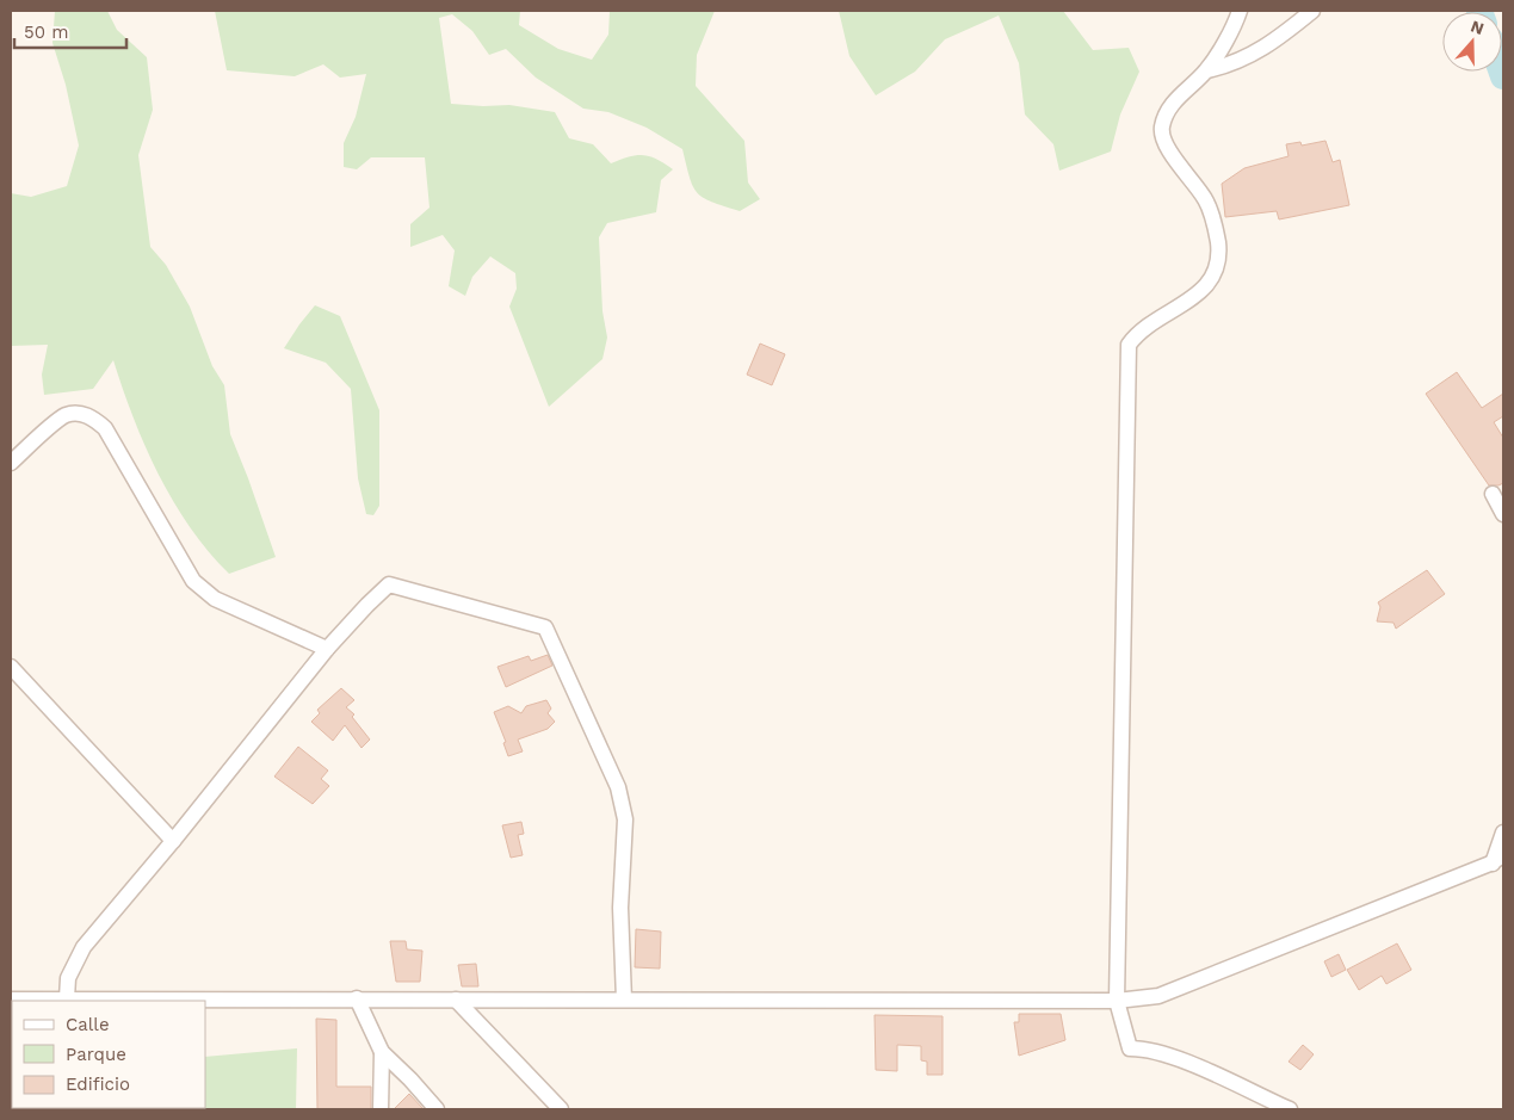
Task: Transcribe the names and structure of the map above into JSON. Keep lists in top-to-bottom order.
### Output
{
  "legend": ["Calle", "Parque", "Edificio"],
  "scale_bar": "50 m",
  "north": "top"
}
